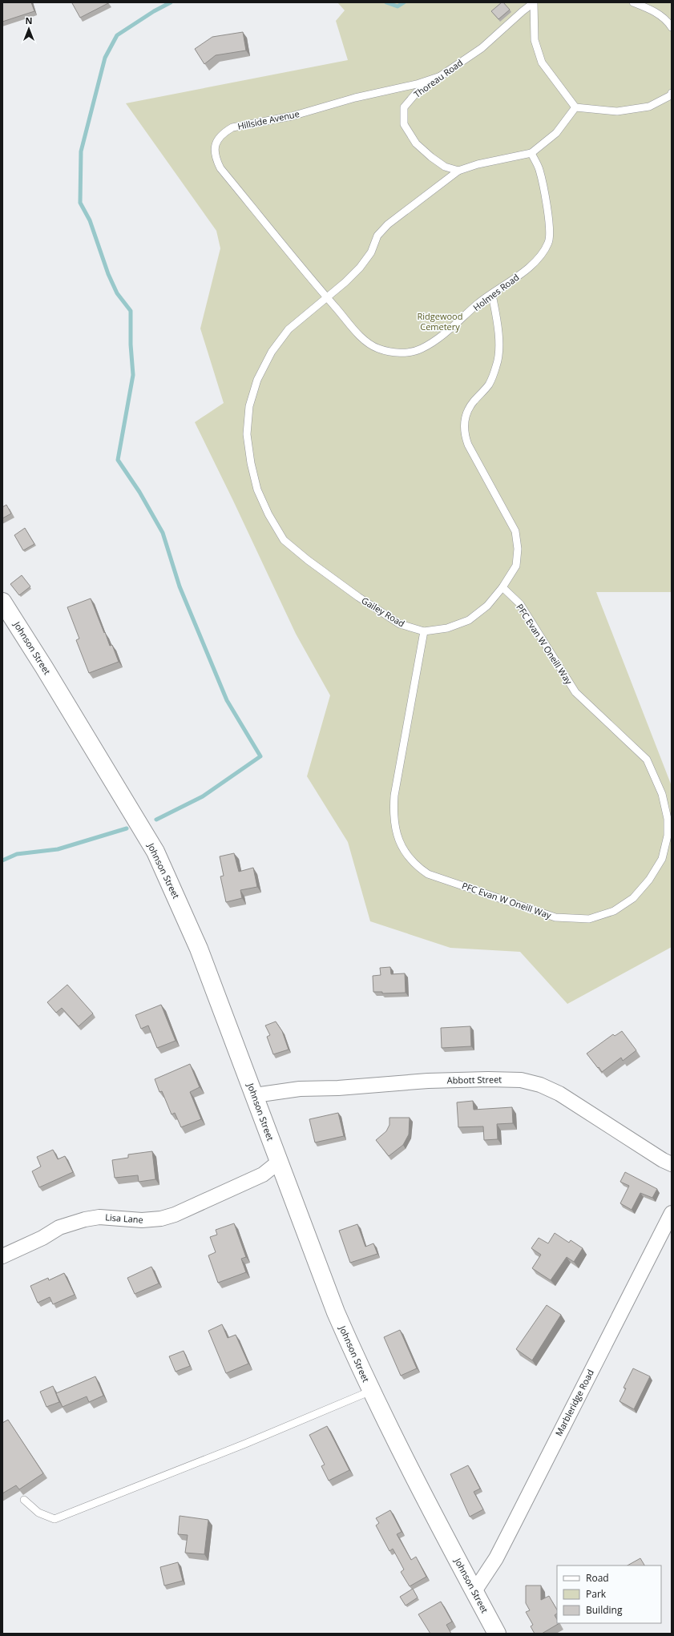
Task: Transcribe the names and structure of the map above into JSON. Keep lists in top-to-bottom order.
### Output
{
  "streets": {
    "street": [
      "Johnson Street",
      "Abbott Street",
      "Lisa Lane",
      "Marbleridge Road"
    ],
    "lane": [
      "Thoreau Road",
      "Hillside Avenue",
      "Holmes Road",
      "Gailey Road",
      "PFC Evan W Oneill Way"
    ]
  },
  "crossings": [
    ["Thoreau Road", "Hillside Avenue"],
    ["Hillside Avenue", "Holmes Road"],
    ["Hillside Avenue", "Gailey Road"],
    ["Holmes Road", "Gailey Road"],
    ["Gailey Road", "PFC Evan W Oneill Way"],
    ["Johnson Street", "Abbott Street"],
    ["Johnson Street", "Lisa Lane"],
    ["Johnson Street", "Marbleridge Road"]
  ],
  "parks": ["Ridgewood Cemetery"],
  "legend": ["Road", "Park", "Building"],
  "north": "top"
}
